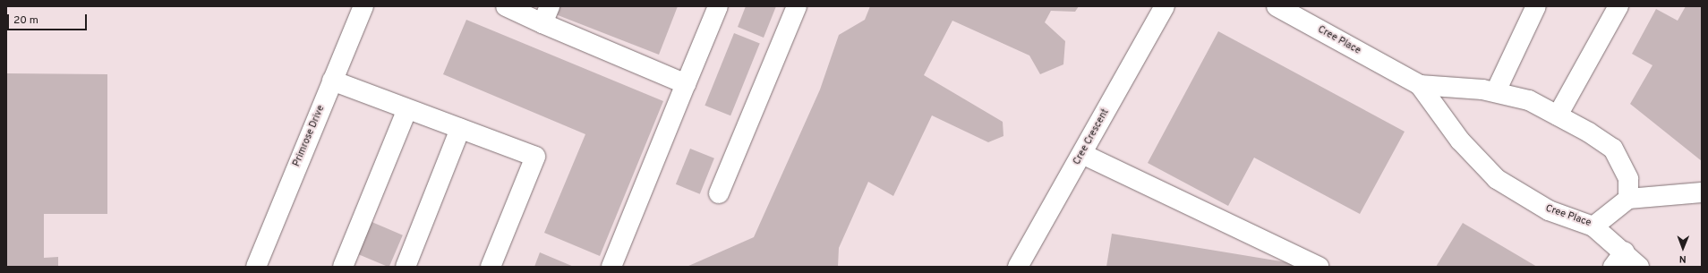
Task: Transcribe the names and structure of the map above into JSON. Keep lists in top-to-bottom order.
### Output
{
  "streets": {
    "street": ["Cree Place", "Primrose Drive", "Cree Crescent"]
  },
  "scale_bar": "20 m",
  "north": "bottom"
}
